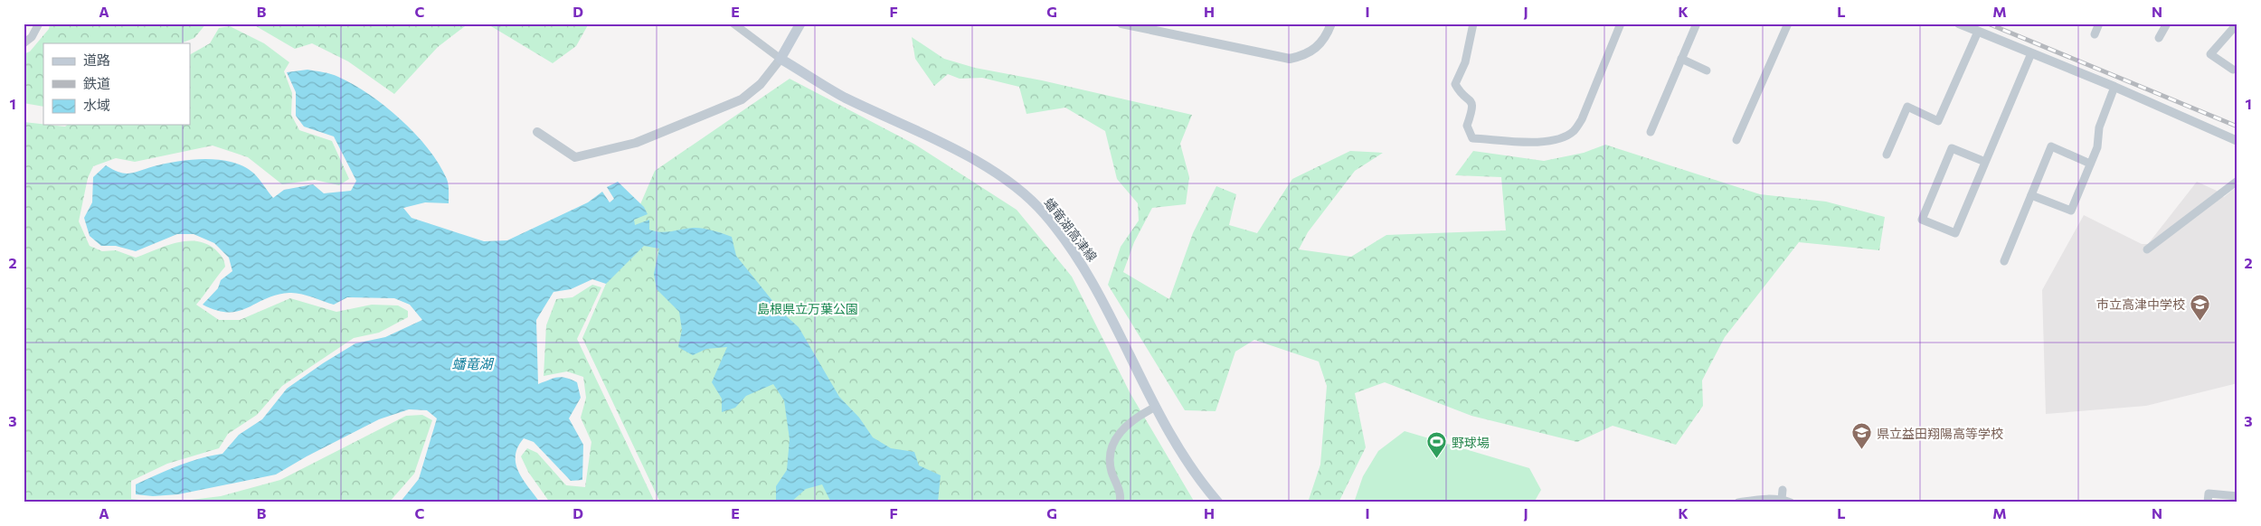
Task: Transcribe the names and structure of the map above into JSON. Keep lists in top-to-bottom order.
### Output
{
  "streets": {
    "main road": ["蟠竜湖高津線"]
  },
  "water": ["蟠竜湖"],
  "parks": ["島根県立万葉公園"],
  "places": {
    "school or university": ["市立高津中学校", "県立益田翔陽高等学校"],
    "sports": ["野球場"]
  },
  "legend": ["道路", "鉄道", "水域"],
  "grid": {
    "columns": [
      "A",
      "B",
      "C",
      "D",
      "E",
      "F",
      "G",
      "H",
      "I",
      "J",
      "K",
      "L",
      "M",
      "N"
    ],
    "rows": ["1", "2", "3"]
  }
}
